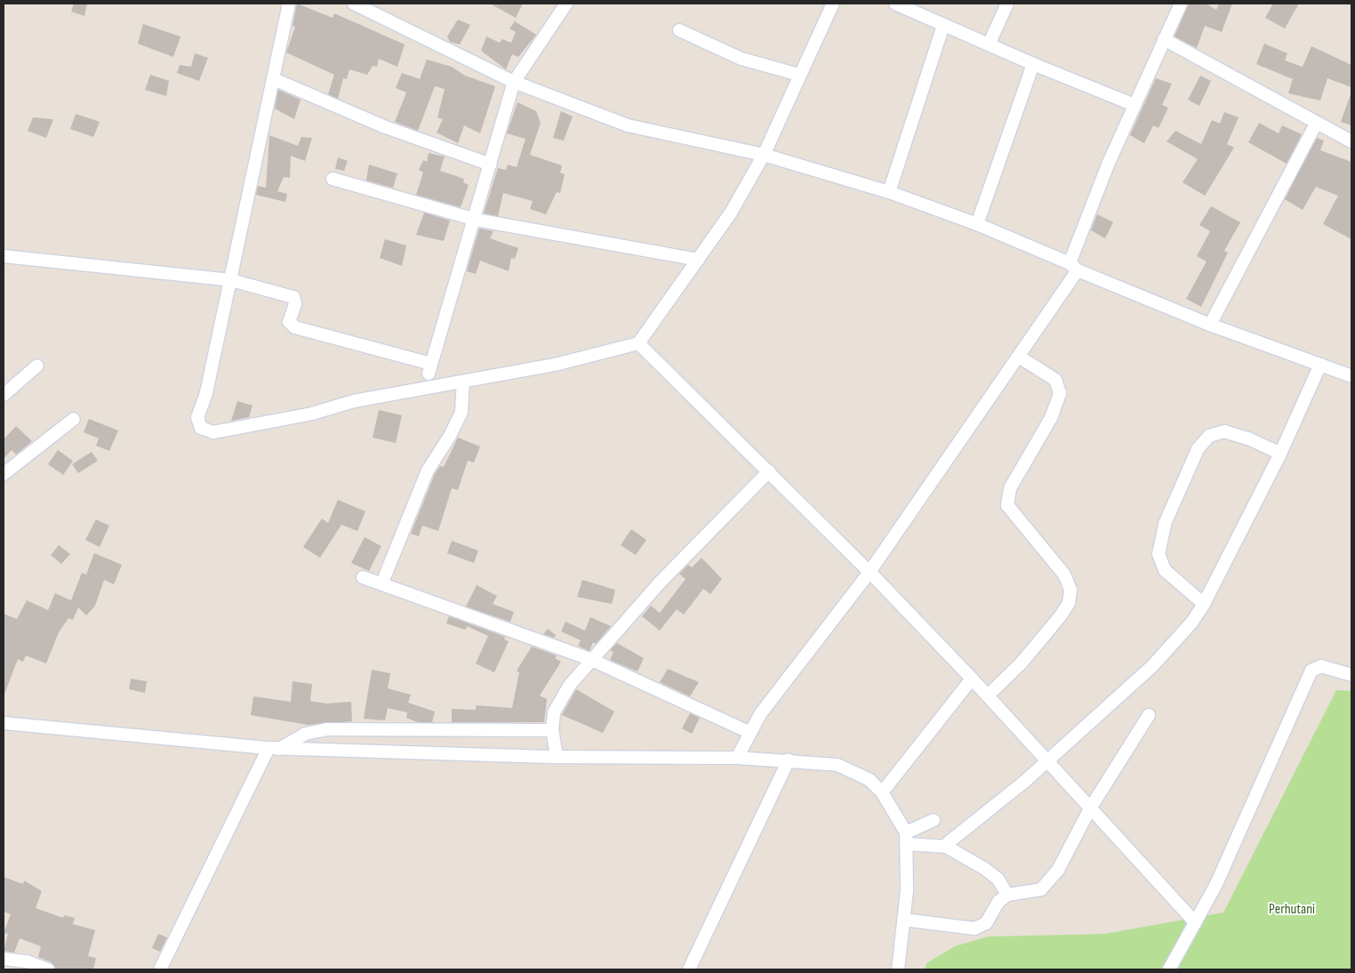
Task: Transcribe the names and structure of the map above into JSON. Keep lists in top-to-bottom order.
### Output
{
  "parks": ["Perhutani"]
}
